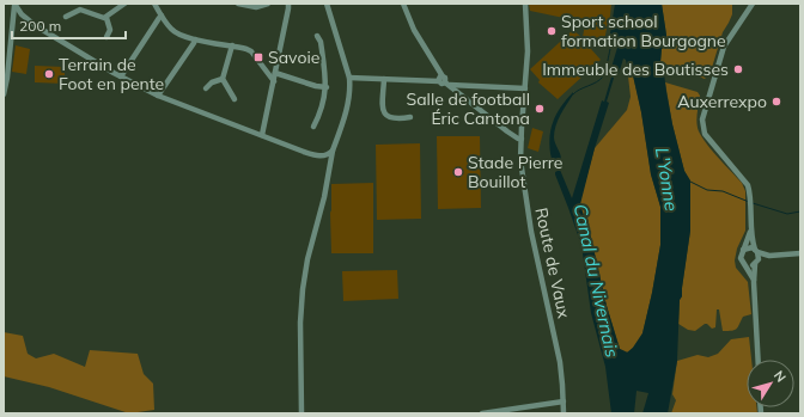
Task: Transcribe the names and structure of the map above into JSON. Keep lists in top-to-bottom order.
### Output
{
  "streets": {
    "street": ["Route de Vaux"]
  },
  "water": ["L'Yonne", "Canal du Nivernais"],
  "places": {
    "other": [
      "Sport school formation Bourgogne",
      "Immeuble des Boutisses",
      "Terrain de Foot en pente",
      "Auxerrexpo",
      "Salle de football Éric Cantona",
      "Stade Pierre Bouillot"
    ],
    "transit": ["Savoie"]
  },
  "scale_bar": "200 m",
  "north": "top right"
}
